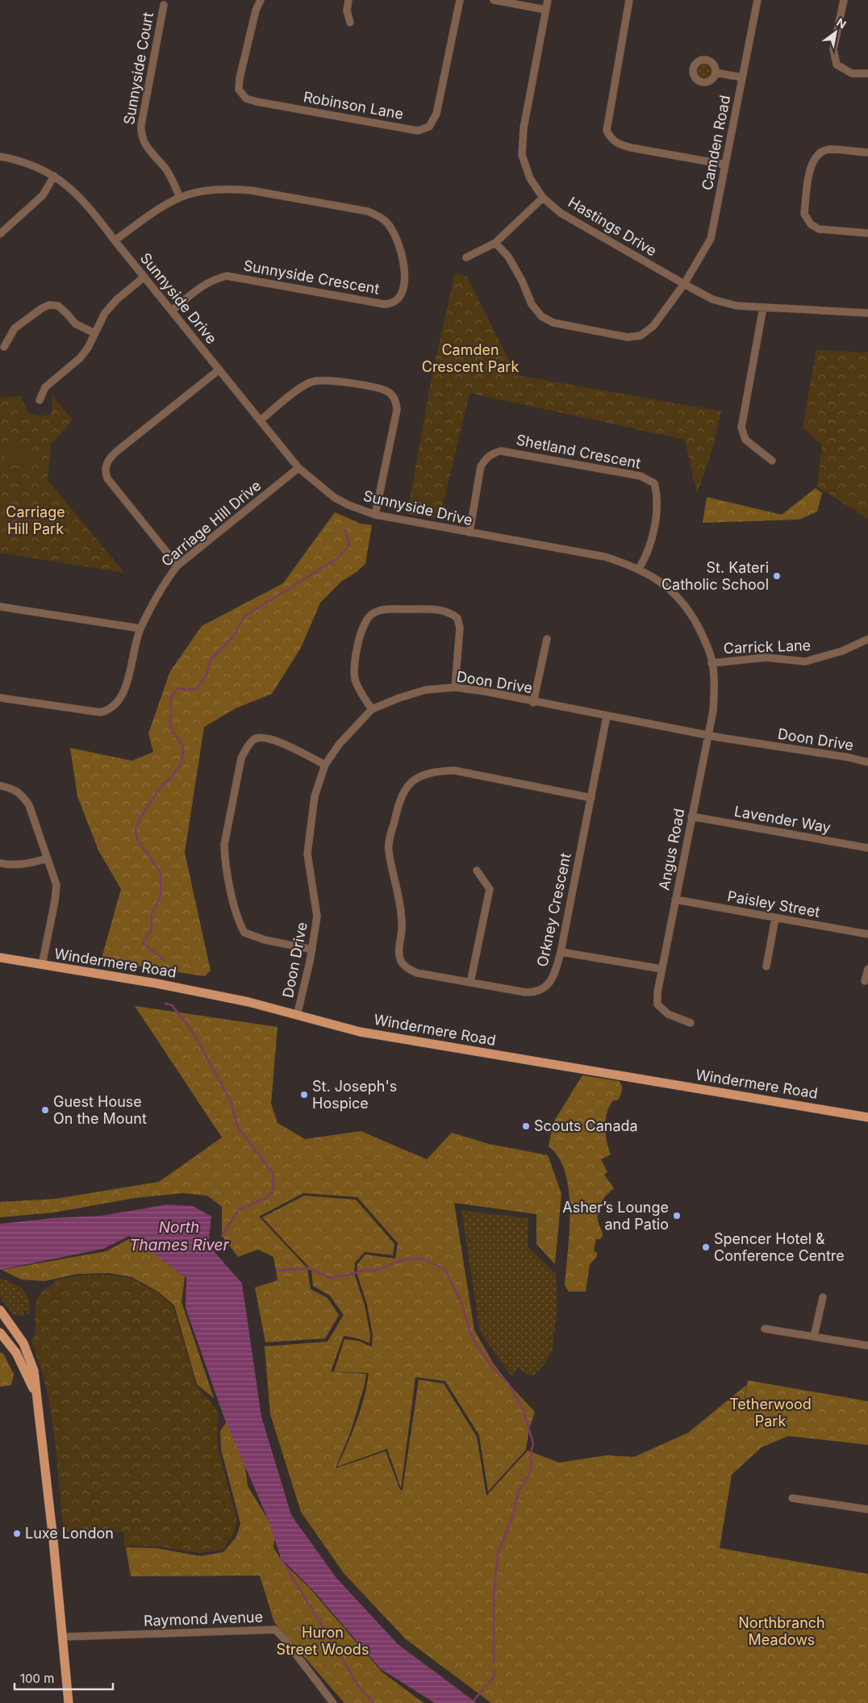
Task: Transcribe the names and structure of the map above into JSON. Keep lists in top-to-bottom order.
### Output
{
  "streets": {
    "main road": ["Windermere Road"],
    "street": [
      "Sunnyside Court",
      "Robinson Lane",
      "Camden Road",
      "Hastings Drive",
      "Sunnyside Crescent",
      "Sunnyside Drive",
      "Shetland Crescent",
      "Carriage Hill Drive",
      "Carrick Lane",
      "Doon Drive",
      "Lavender Way",
      "Angus Road",
      "Paisley Street",
      "Orkney Crescent",
      "Raymond Avenue"
    ]
  },
  "crossings": [
    ["Sunnyside Court", "Sunnyside Crescent"],
    ["Camden Road", "Hastings Drive"],
    ["Sunnyside Crescent", "Sunnyside Drive"],
    ["Sunnyside Drive", "Shetland Crescent"],
    ["Sunnyside Drive", "Carriage Hill Drive"],
    ["Sunnyside Drive", "Carrick Lane"],
    ["Sunnyside Drive", "Doon Drive"],
    ["Sunnyside Drive", "Angus Road"],
    ["Doon Drive", "Angus Road"],
    ["Doon Drive", "Orkney Crescent"],
    ["Doon Drive", "Windermere Road"],
    ["Lavender Way", "Angus Road"],
    ["Angus Road", "Paisley Street"]
  ],
  "water": ["North Thames River"],
  "parks": [
    "Camden Crescent Park",
    "Carriage Hill Park",
    "Tetherwood Park",
    "Northbranch Meadows",
    "Huron Street Woods"
  ],
  "places": [
    "St. Kateri Catholic School",
    "St. Joseph's Hospice",
    "Guest House On the Mount",
    "Scouts Canada",
    "Asher’s Lounge and Patio",
    "Spencer Hotel & Conference Centre",
    "Luxe London"
  ],
  "scale_bar": "100 m",
  "north": "top right"
}
